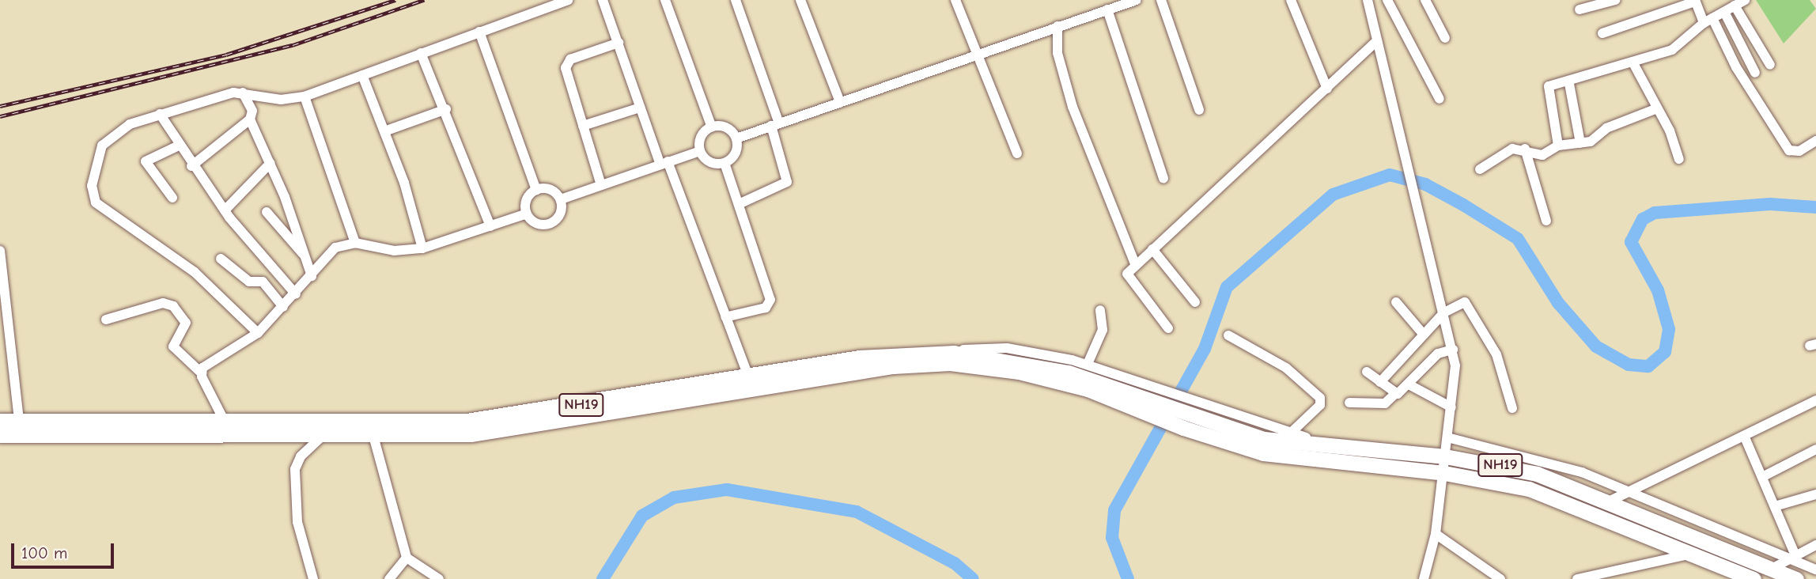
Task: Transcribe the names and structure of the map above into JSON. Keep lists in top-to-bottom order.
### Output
{
  "streets": {
    "highway": ["NH19"]
  },
  "scale_bar": "100 m"
}
